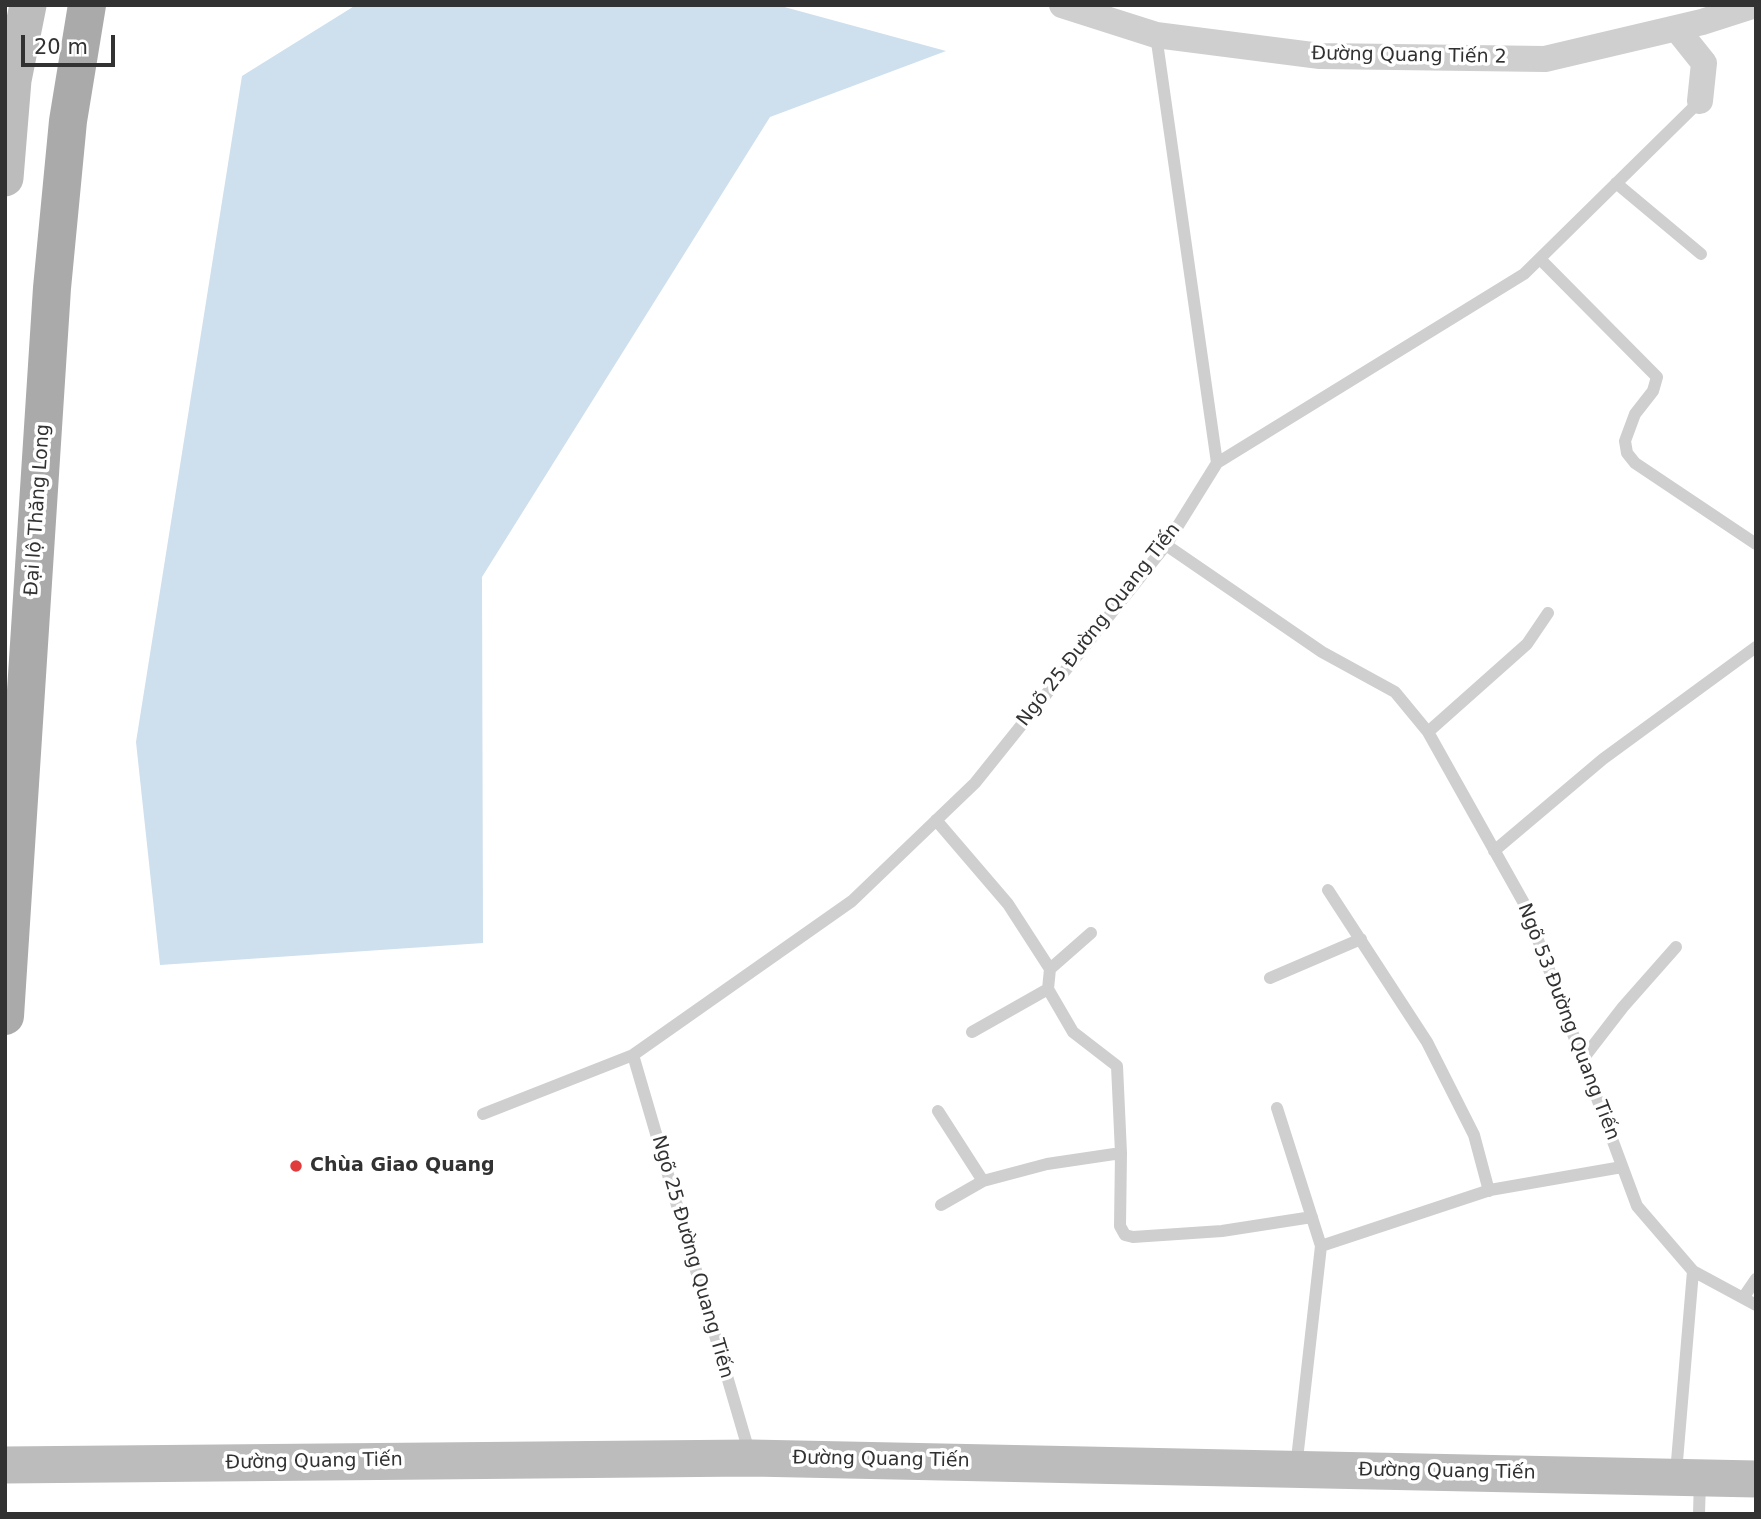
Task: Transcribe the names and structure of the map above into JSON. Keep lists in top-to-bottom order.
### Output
{
  "streets": {
    "main road": ["Đại lộ Thăng Long"],
    "street": ["Đường Quang Tiến 2", "Ngõ 25 Đường Quang Tiến", "Đường Quang Tiến"],
    "lane": ["Ngõ 53 Đường Quang Tiến"]
  },
  "crossings": [
    ["Đường Quang Tiến 2", "Ngõ 25 Đường Quang Tiến"],
    ["Ngõ 25 Đường Quang Tiến", "Ngõ 53 Đường Quang Tiến"],
    ["Ngõ 25 Đường Quang Tiến", "Đường Quang Tiến"]
  ],
  "places": ["Chùa Giao Quang"],
  "scale_bar": "20 m"
}
